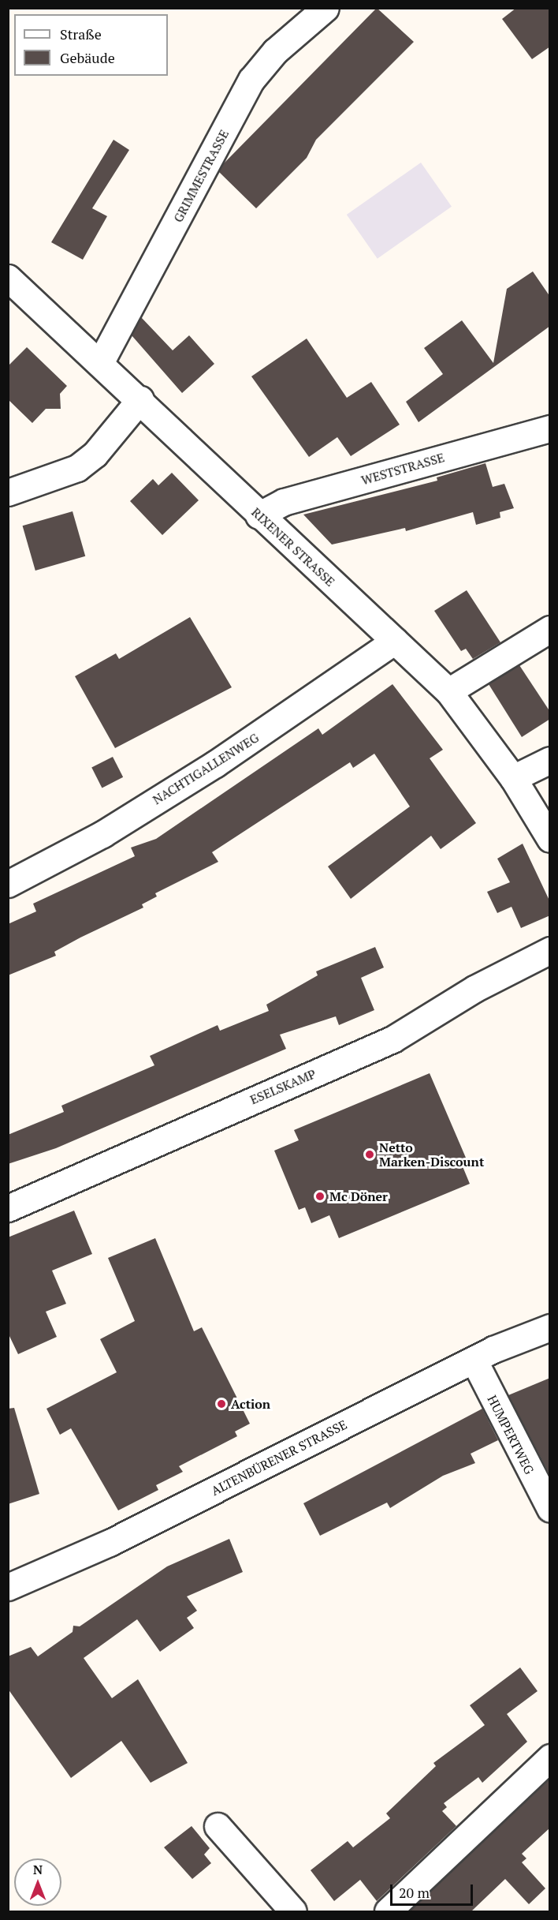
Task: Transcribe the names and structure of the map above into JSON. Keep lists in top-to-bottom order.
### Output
{
  "streets": {
    "street": [
      "GRIMMESTRASSE",
      "WESTSTRASSE",
      "RIXENER STRASSE",
      "NACHTIGALLENWEG",
      "ESELSKAMP",
      "HUMPERTWEG",
      "ALTENBÜRENER STRASSE"
    ]
  },
  "crossings": [
    ["GRIMMESTRASSE", "RIXENER STRASSE"],
    ["WESTSTRASSE", "RIXENER STRASSE"],
    ["RIXENER STRASSE", "NACHTIGALLENWEG"],
    ["HUMPERTWEG", "ALTENBÜRENER STRASSE"]
  ],
  "places": ["Netto Marken-Discount", "Mc Döner", "Action"],
  "legend": ["Straße", "Gebäude"],
  "scale_bar": "20 m",
  "north": "top"
}
